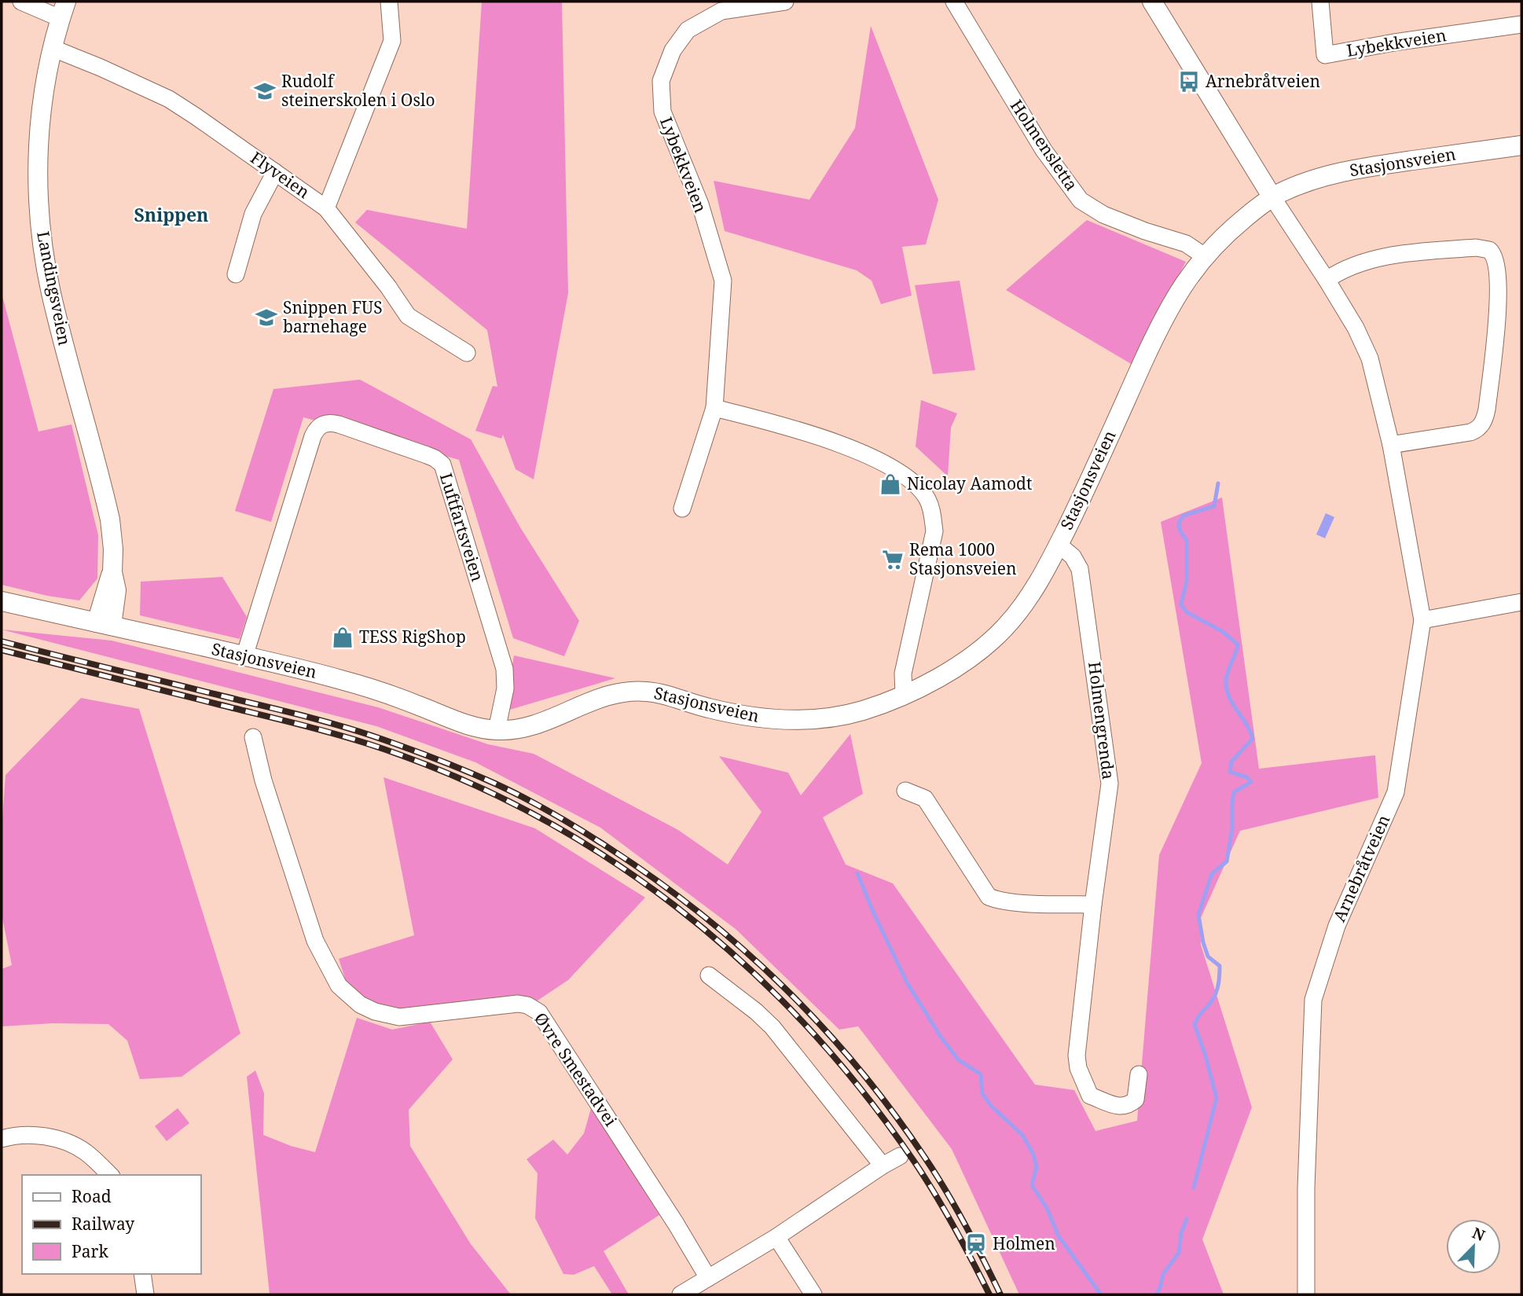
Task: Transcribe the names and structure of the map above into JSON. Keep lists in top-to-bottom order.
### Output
{
  "streets": {
    "street": [
      "Lybekkveien",
      "Holmensletta",
      "Stasjonsveien",
      "Flyveien",
      "Landingsveien",
      "Luftfartsveien",
      "Holmengrenda",
      "Arnebråtveien",
      "Øvre Smestadvei"
    ]
  },
  "crossings": [
    ["Holmensletta", "Stasjonsveien"],
    ["Stasjonsveien", "Landingsveien"],
    ["Stasjonsveien", "Luftfartsveien"],
    ["Stasjonsveien", "Holmengrenda"],
    ["Stasjonsveien", "Arnebråtveien"],
    ["Flyveien", "Landingsveien"]
  ],
  "districts": ["Snippen"],
  "places": {
    "bus stop": ["Arnebråtveien"],
    "school or university": ["Rudolf steinerskolen i Oslo", "Snippen FUS barnehage"],
    "shop": ["Nicolay Aamodt", "TESS RigShop"],
    "supermarket": ["Rema 1000 Stasjonsveien"],
    "station": ["Holmen"]
  },
  "legend": ["Road", "Railway", "Park"],
  "north": "top right"
}
